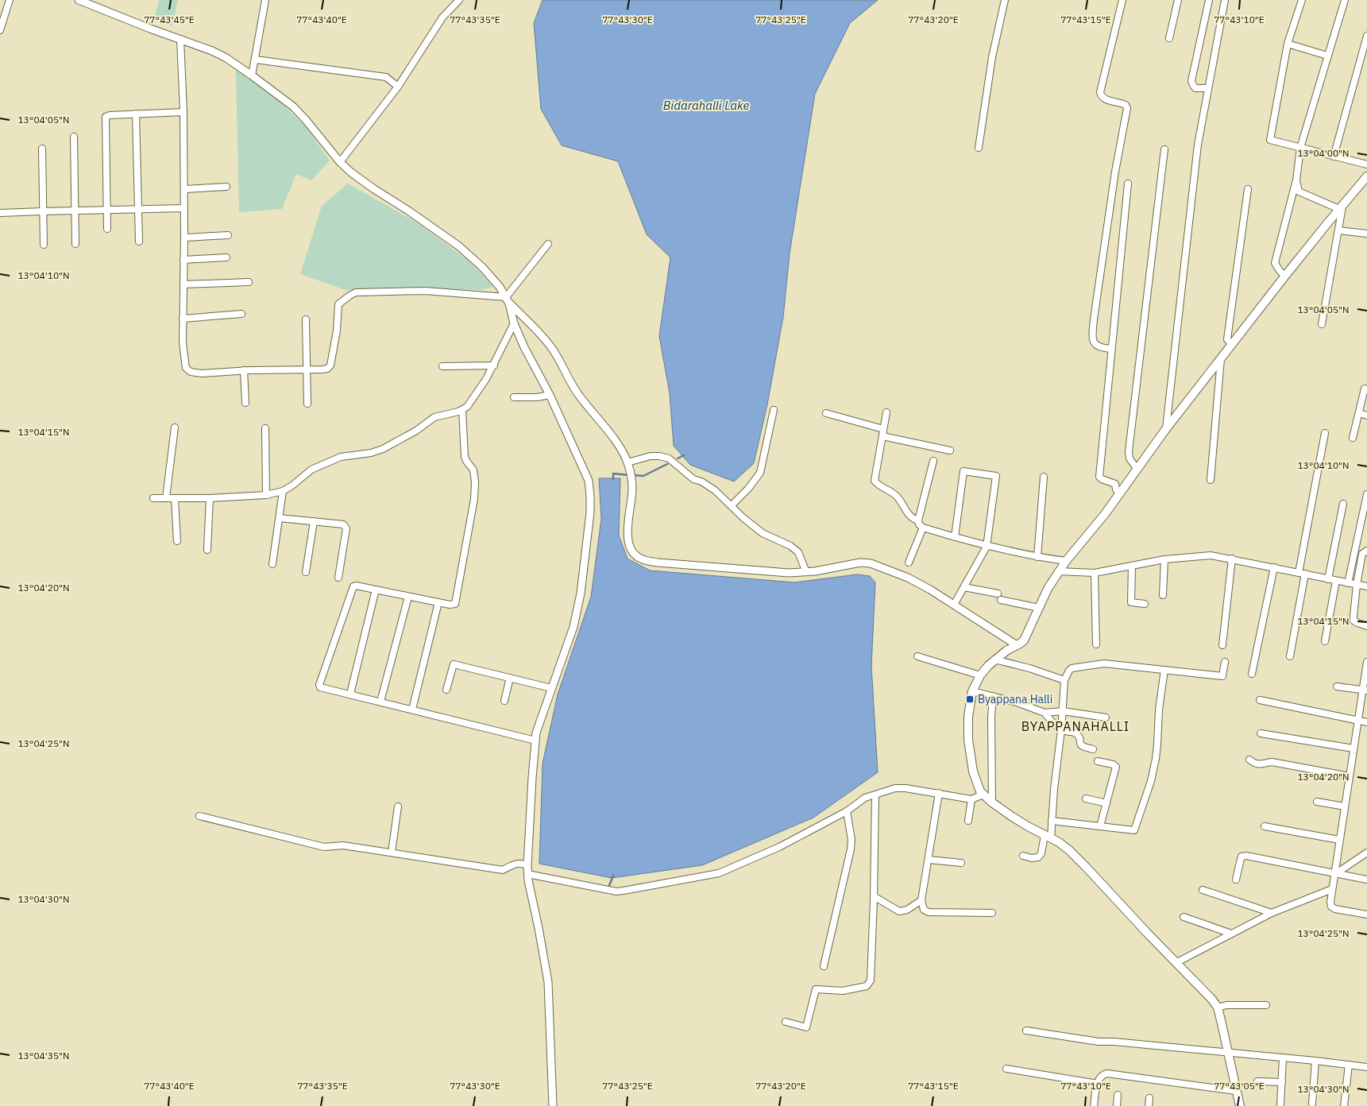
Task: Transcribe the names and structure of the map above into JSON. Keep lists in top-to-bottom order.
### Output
{
  "districts": ["BYAPPANAHALLI"],
  "water": ["Bidarahalli Lake"],
  "places": {
    "transit": ["Byappana Halli"]
  },
  "coordinates": [
    "77°43'45\"E",
    "77°43'40\"E",
    "77°43'35\"E",
    "77°43'30\"E",
    "77°43'25\"E",
    "77°43'20\"E",
    "77°43'15\"E",
    "77°43'10\"E",
    "13°04'05\"N",
    "13°04'00\"N",
    "13°04'10\"N",
    "13°04'15\"N",
    "13°04'20\"N",
    "13°04'25\"N",
    "13°04'30\"N",
    "13°04'35\"N",
    "77°43'05\"E"
  ]
}
